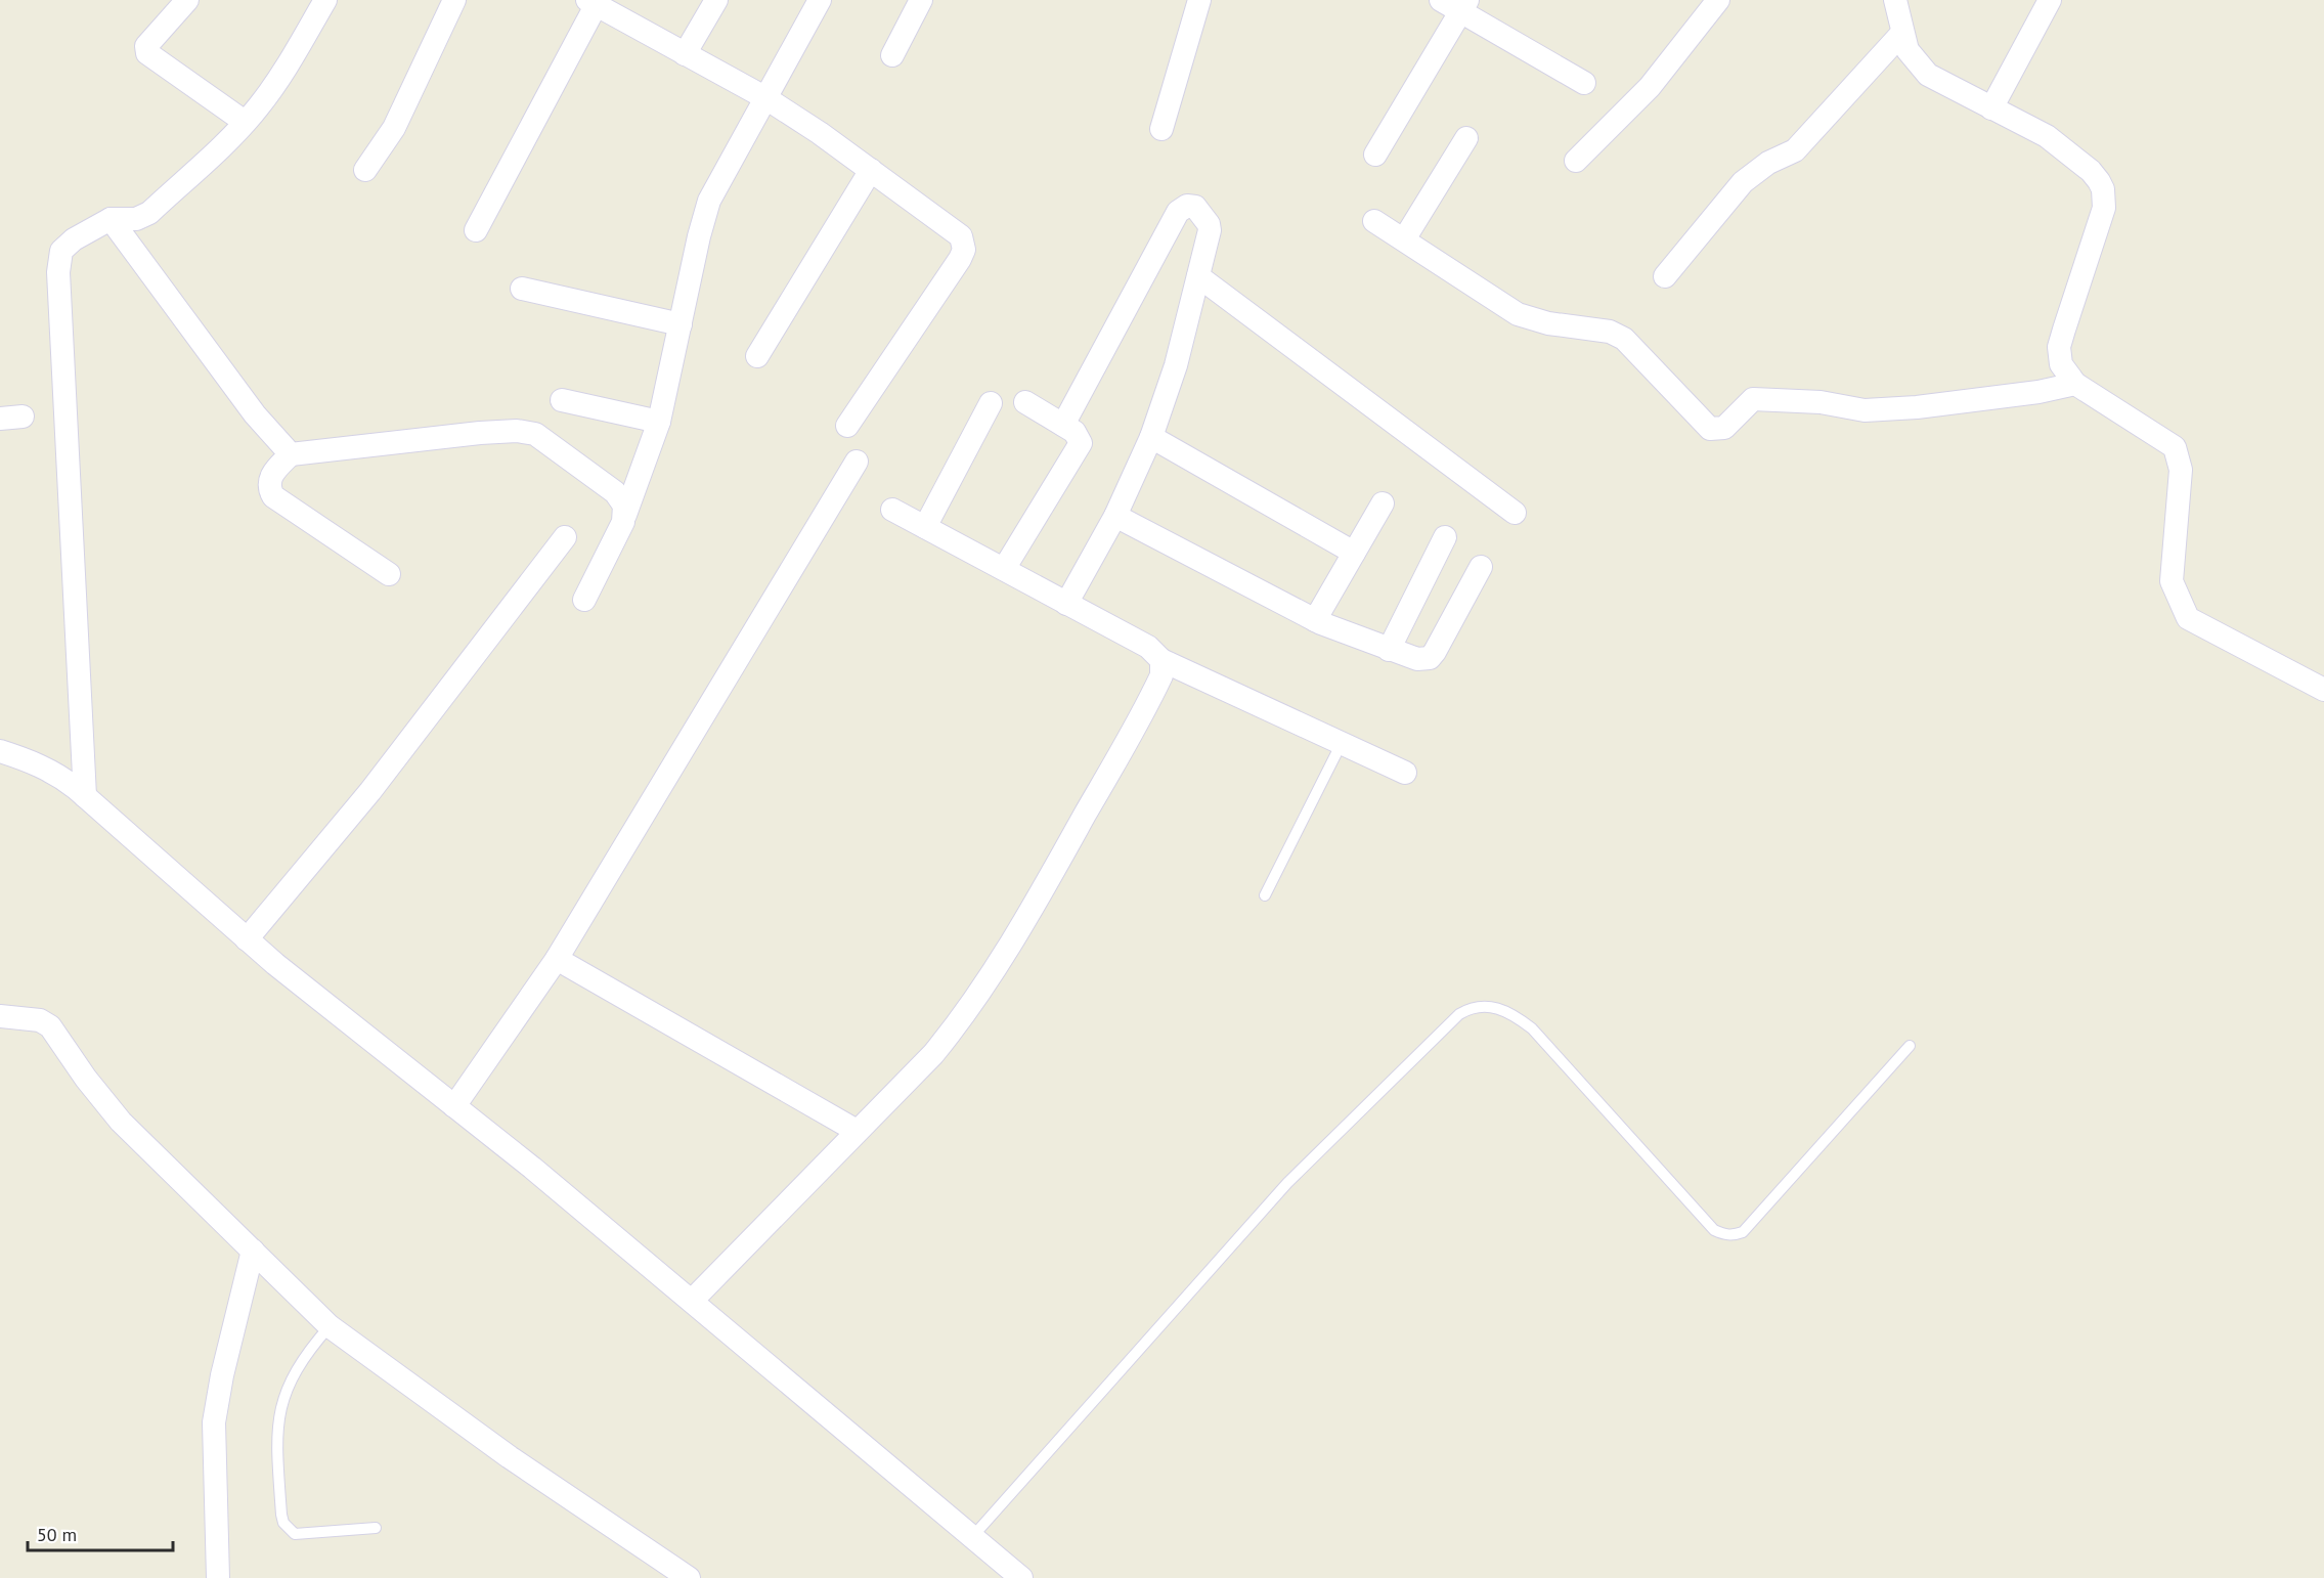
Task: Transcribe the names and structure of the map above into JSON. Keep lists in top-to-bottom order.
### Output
{
  "scale_bar": "50 m"
}
